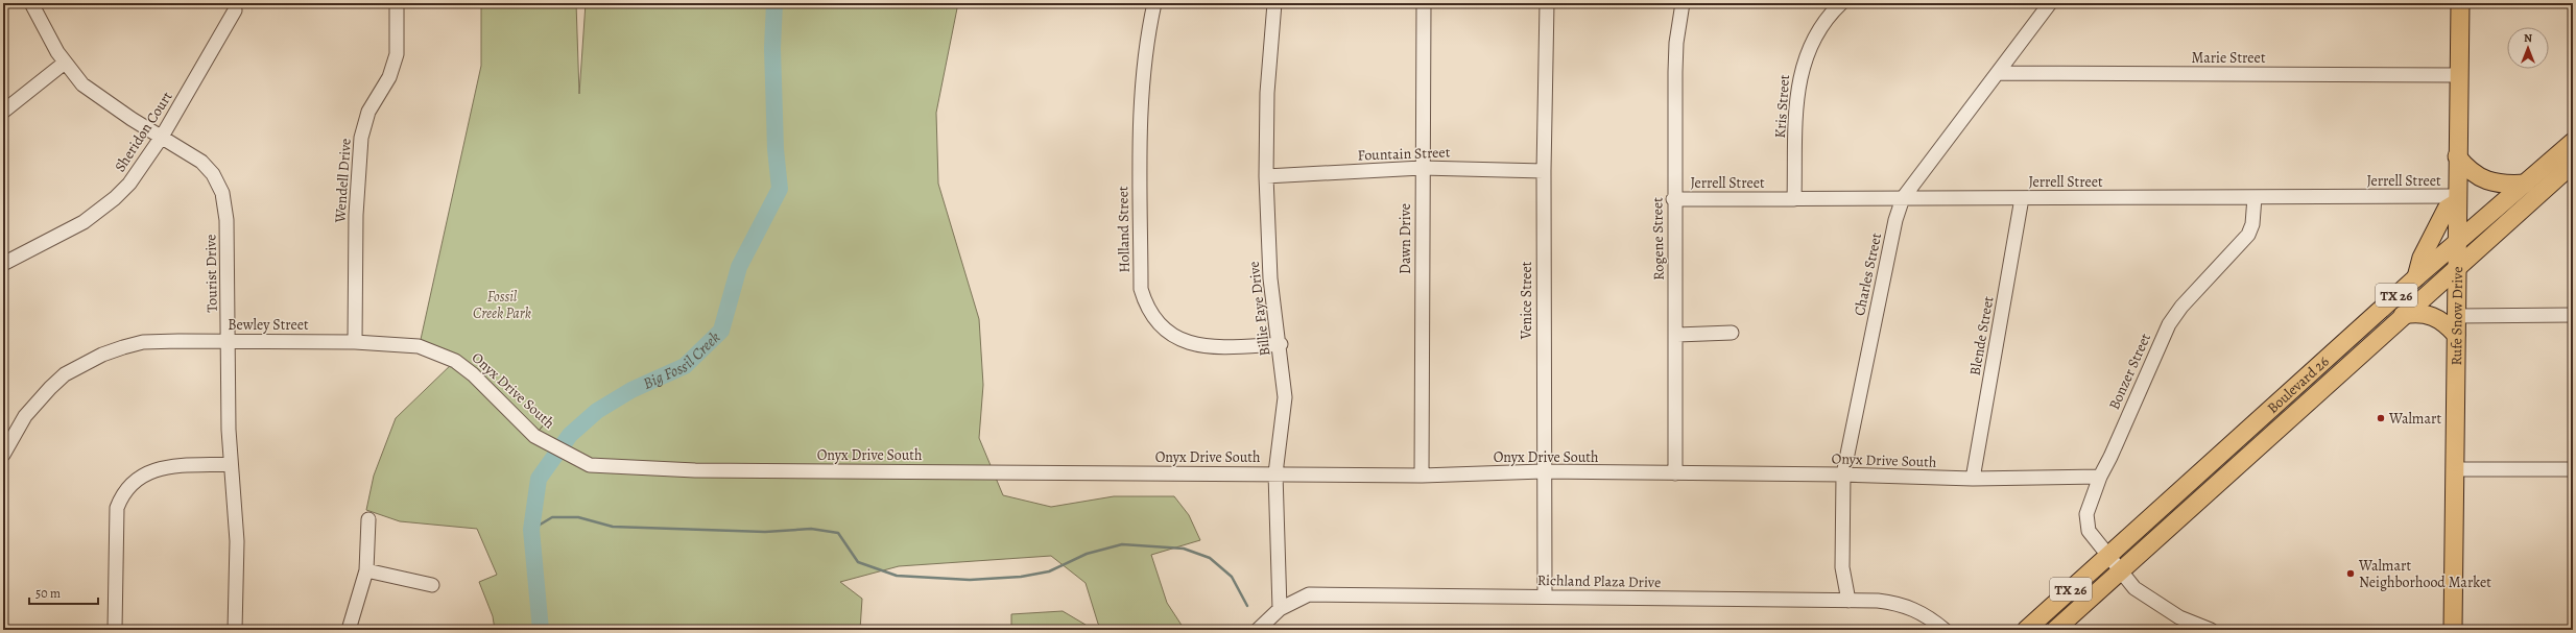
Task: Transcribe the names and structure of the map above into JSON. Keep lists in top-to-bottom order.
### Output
{
  "streets": {
    "main road": ["TX 26", "Rufe Snow Drive", "Boulevard 26"],
    "street": [
      "Marie Street",
      "Kris Street",
      "Sheridon Court",
      "Fountain Street",
      "Wendell Drive",
      "Jerrell Street",
      "Holland Street",
      "Dawn Drive",
      "Rogene Street",
      "Tourist Drive",
      "Charles Street",
      "Venice Street",
      "Billie Faye Drive",
      "Bewley Street",
      "Blende Street",
      "Bonzer Street",
      "Onyx Drive South",
      "Richland Plaza Drive"
    ]
  },
  "crossings": [
    ["Marie Street", "Charles Street"],
    ["Marie Street", "Rufe Snow Drive"],
    ["Kris Street", "Jerrell Street"],
    ["Sheridon Court", "Tourist Drive"],
    ["Fountain Street", "Dawn Drive"],
    ["Fountain Street", "Venice Street"],
    ["Fountain Street", "Billie Faye Drive"],
    ["Wendell Drive", "Bewley Street"],
    ["Wendell Drive", "Onyx Drive South"],
    ["Jerrell Street", "Rogene Street"],
    ["Jerrell Street", "Charles Street"],
    ["Jerrell Street", "Rufe Snow Drive"],
    ["Jerrell Street", "Blende Street"],
    ["Jerrell Street", "Bonzer Street"],
    ["Holland Street", "Billie Faye Drive"],
    ["Dawn Drive", "Onyx Drive South"],
    ["Rogene Street", "Onyx Drive South"],
    ["Tourist Drive", "Bewley Street"],
    ["Charles Street", "Onyx Drive South"],
    ["Charles Street", "Richland Plaza Drive"],
    ["Venice Street", "Onyx Drive South"],
    ["Venice Street", "Richland Plaza Drive"],
    ["Billie Faye Drive", "Onyx Drive South"],
    ["Billie Faye Drive", "Richland Plaza Drive"],
    ["Rufe Snow Drive", "Boulevard 26"],
    ["Bewley Street", "Onyx Drive South"],
    ["Blende Street", "Onyx Drive South"],
    ["Bonzer Street", "Boulevard 26"],
    ["Bonzer Street", "Onyx Drive South"]
  ],
  "water": ["Big Fossil Creek"],
  "parks": ["Fossil Creek Park"],
  "places": ["Walmart", "Walmart Neighborhood Market"],
  "scale_bar": "50 m",
  "north": "top"
}
